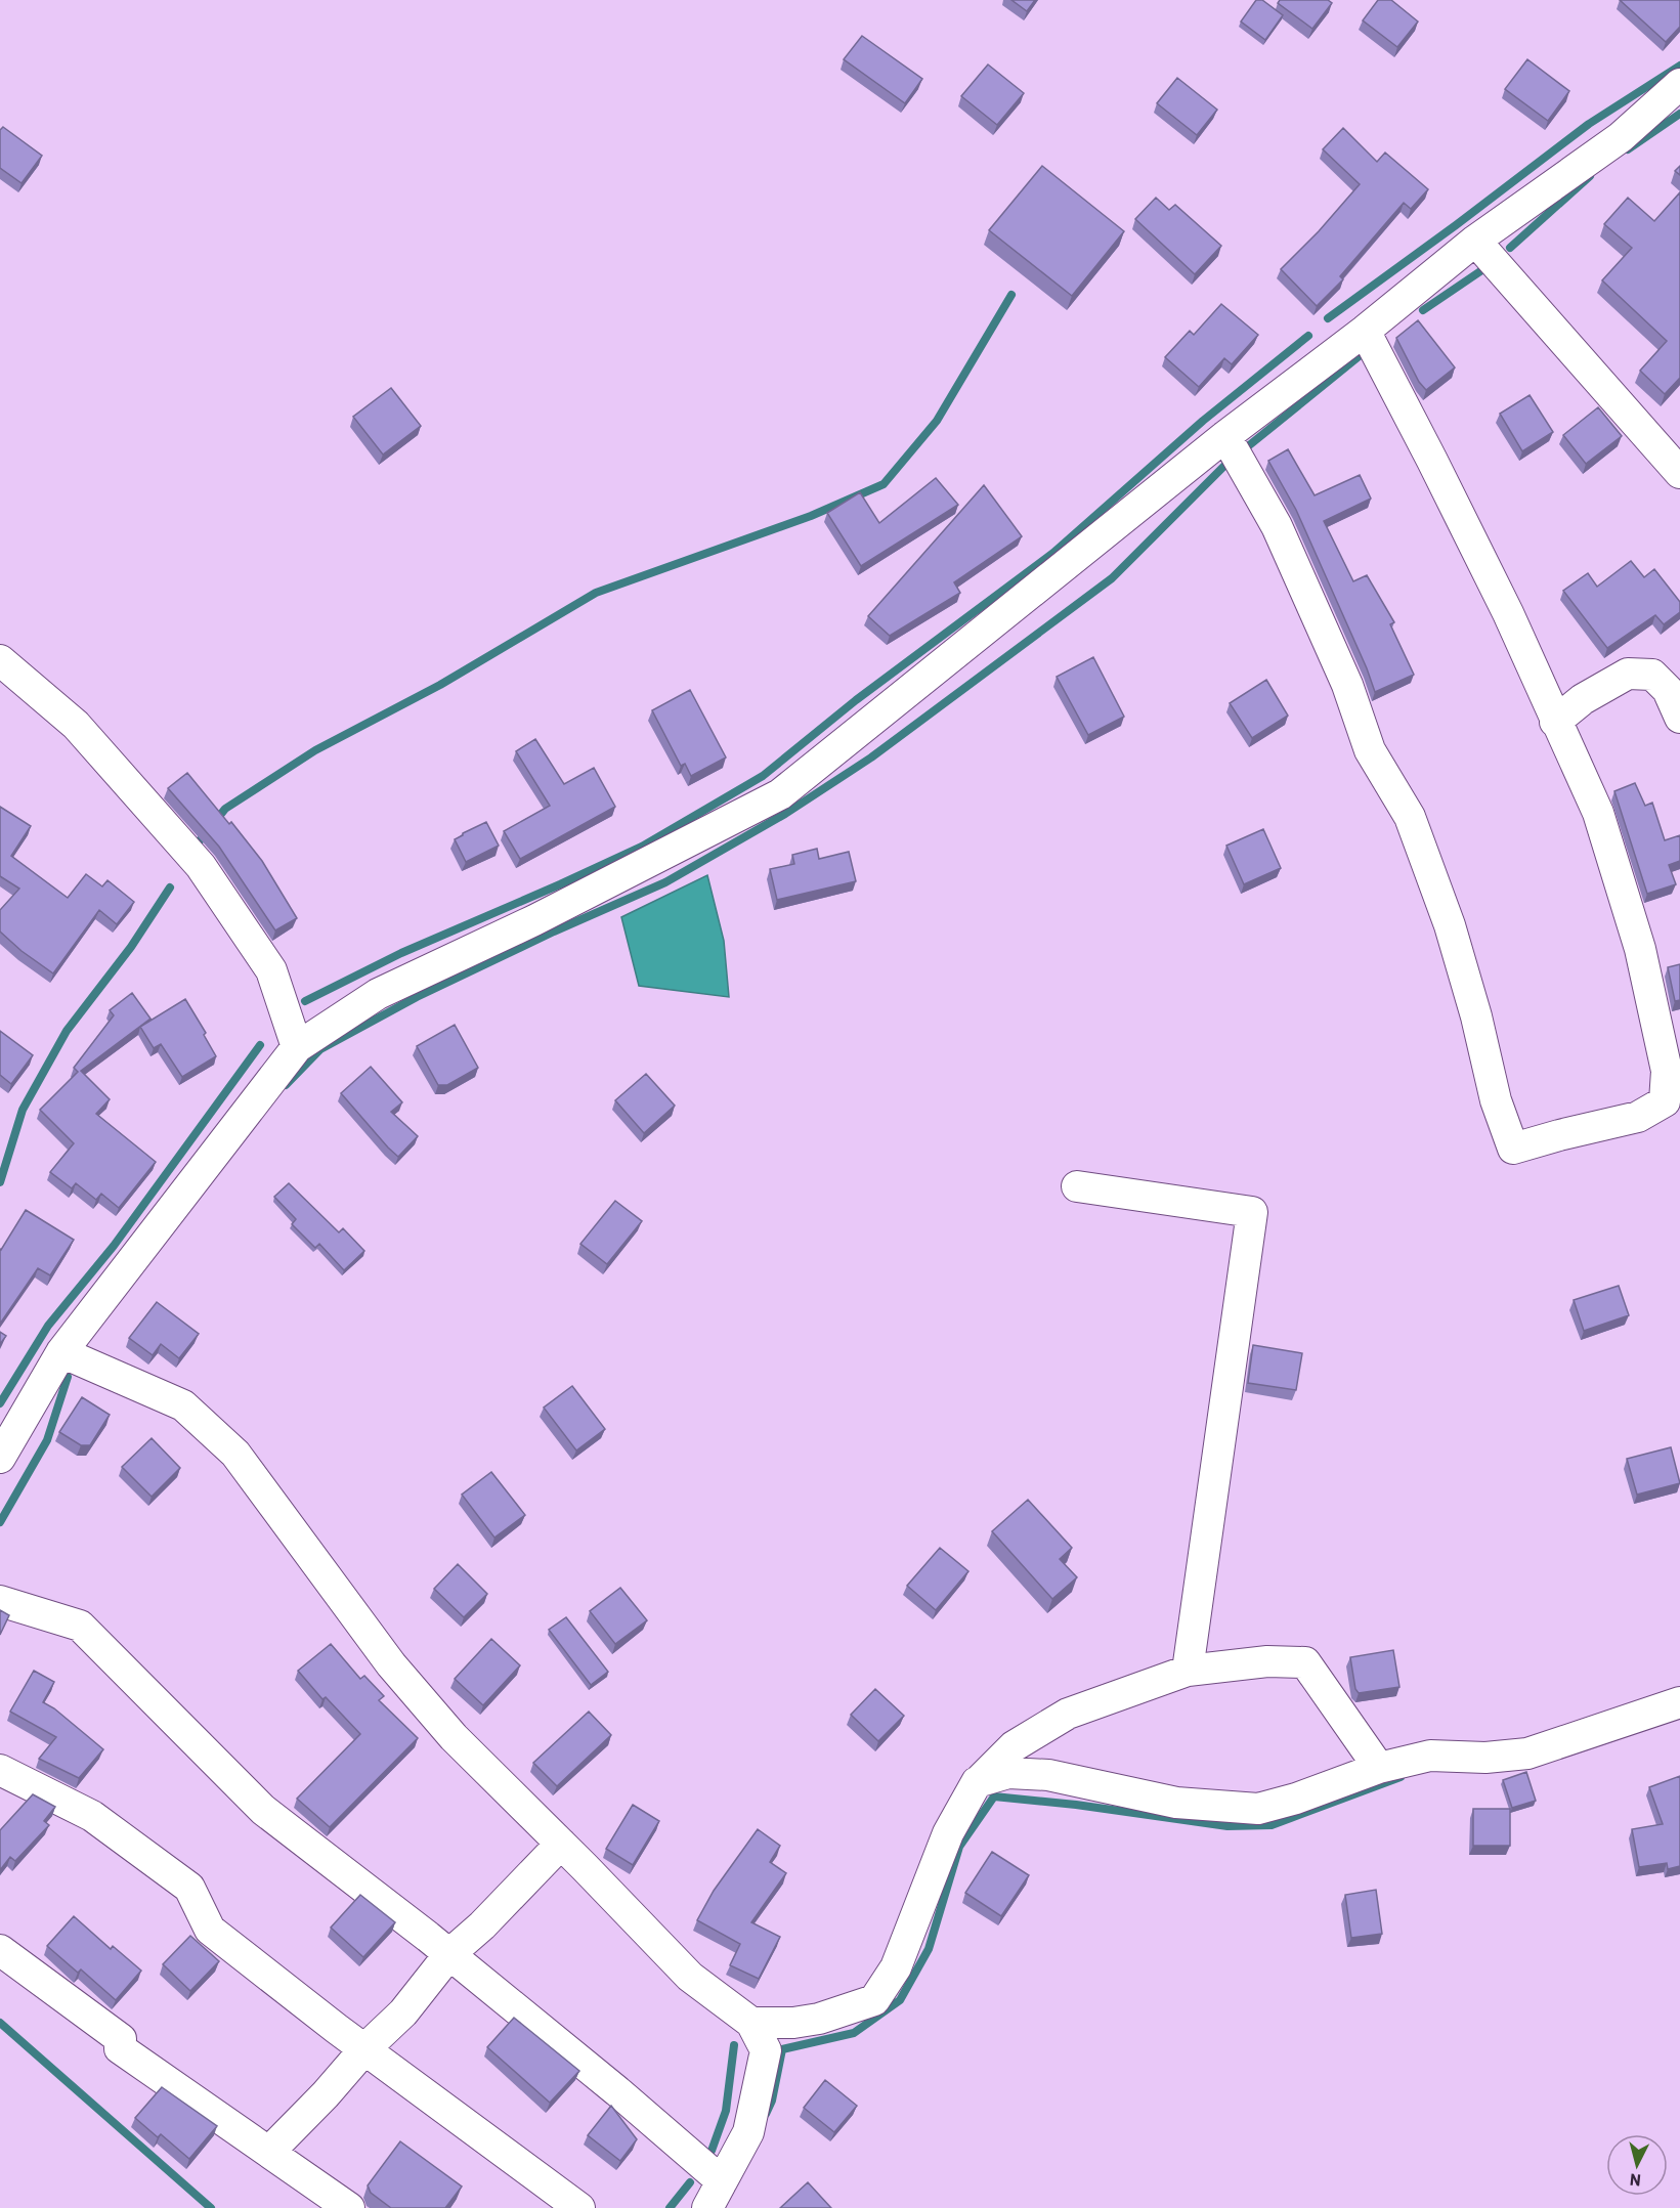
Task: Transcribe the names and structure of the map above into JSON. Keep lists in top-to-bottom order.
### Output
{
  "north": "bottom"
}
